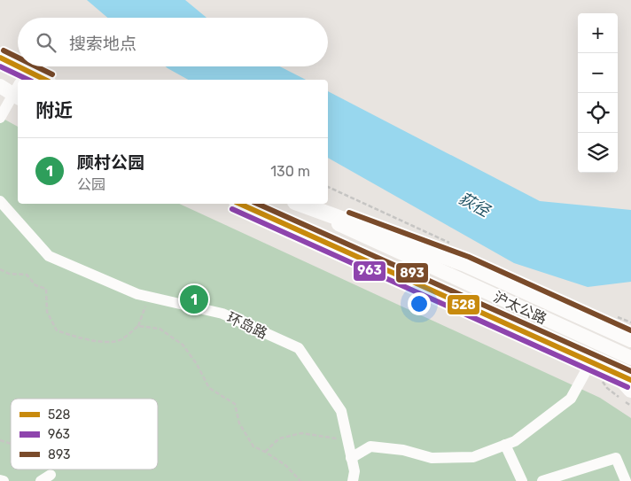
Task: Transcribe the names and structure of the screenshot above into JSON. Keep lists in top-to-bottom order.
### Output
{
  "streets": {
    "main road": ["沪太公路"],
    "street": ["环岛路"]
  },
  "water": ["荻径"],
  "lines": ["transit line 893", "transit line 528", "transit line 963"],
  "legend": ["528", "963", "893"],
  "page": {
    "map_buttons": ["+", "−"],
    "search": "搜索地点",
    "heading": "附近",
    "list": [
      {
        "mark": "1",
        "name": "顾村公园",
        "note": "公园",
        "value": "130 m"
      }
    ],
    "pins": "1"
  }
}
